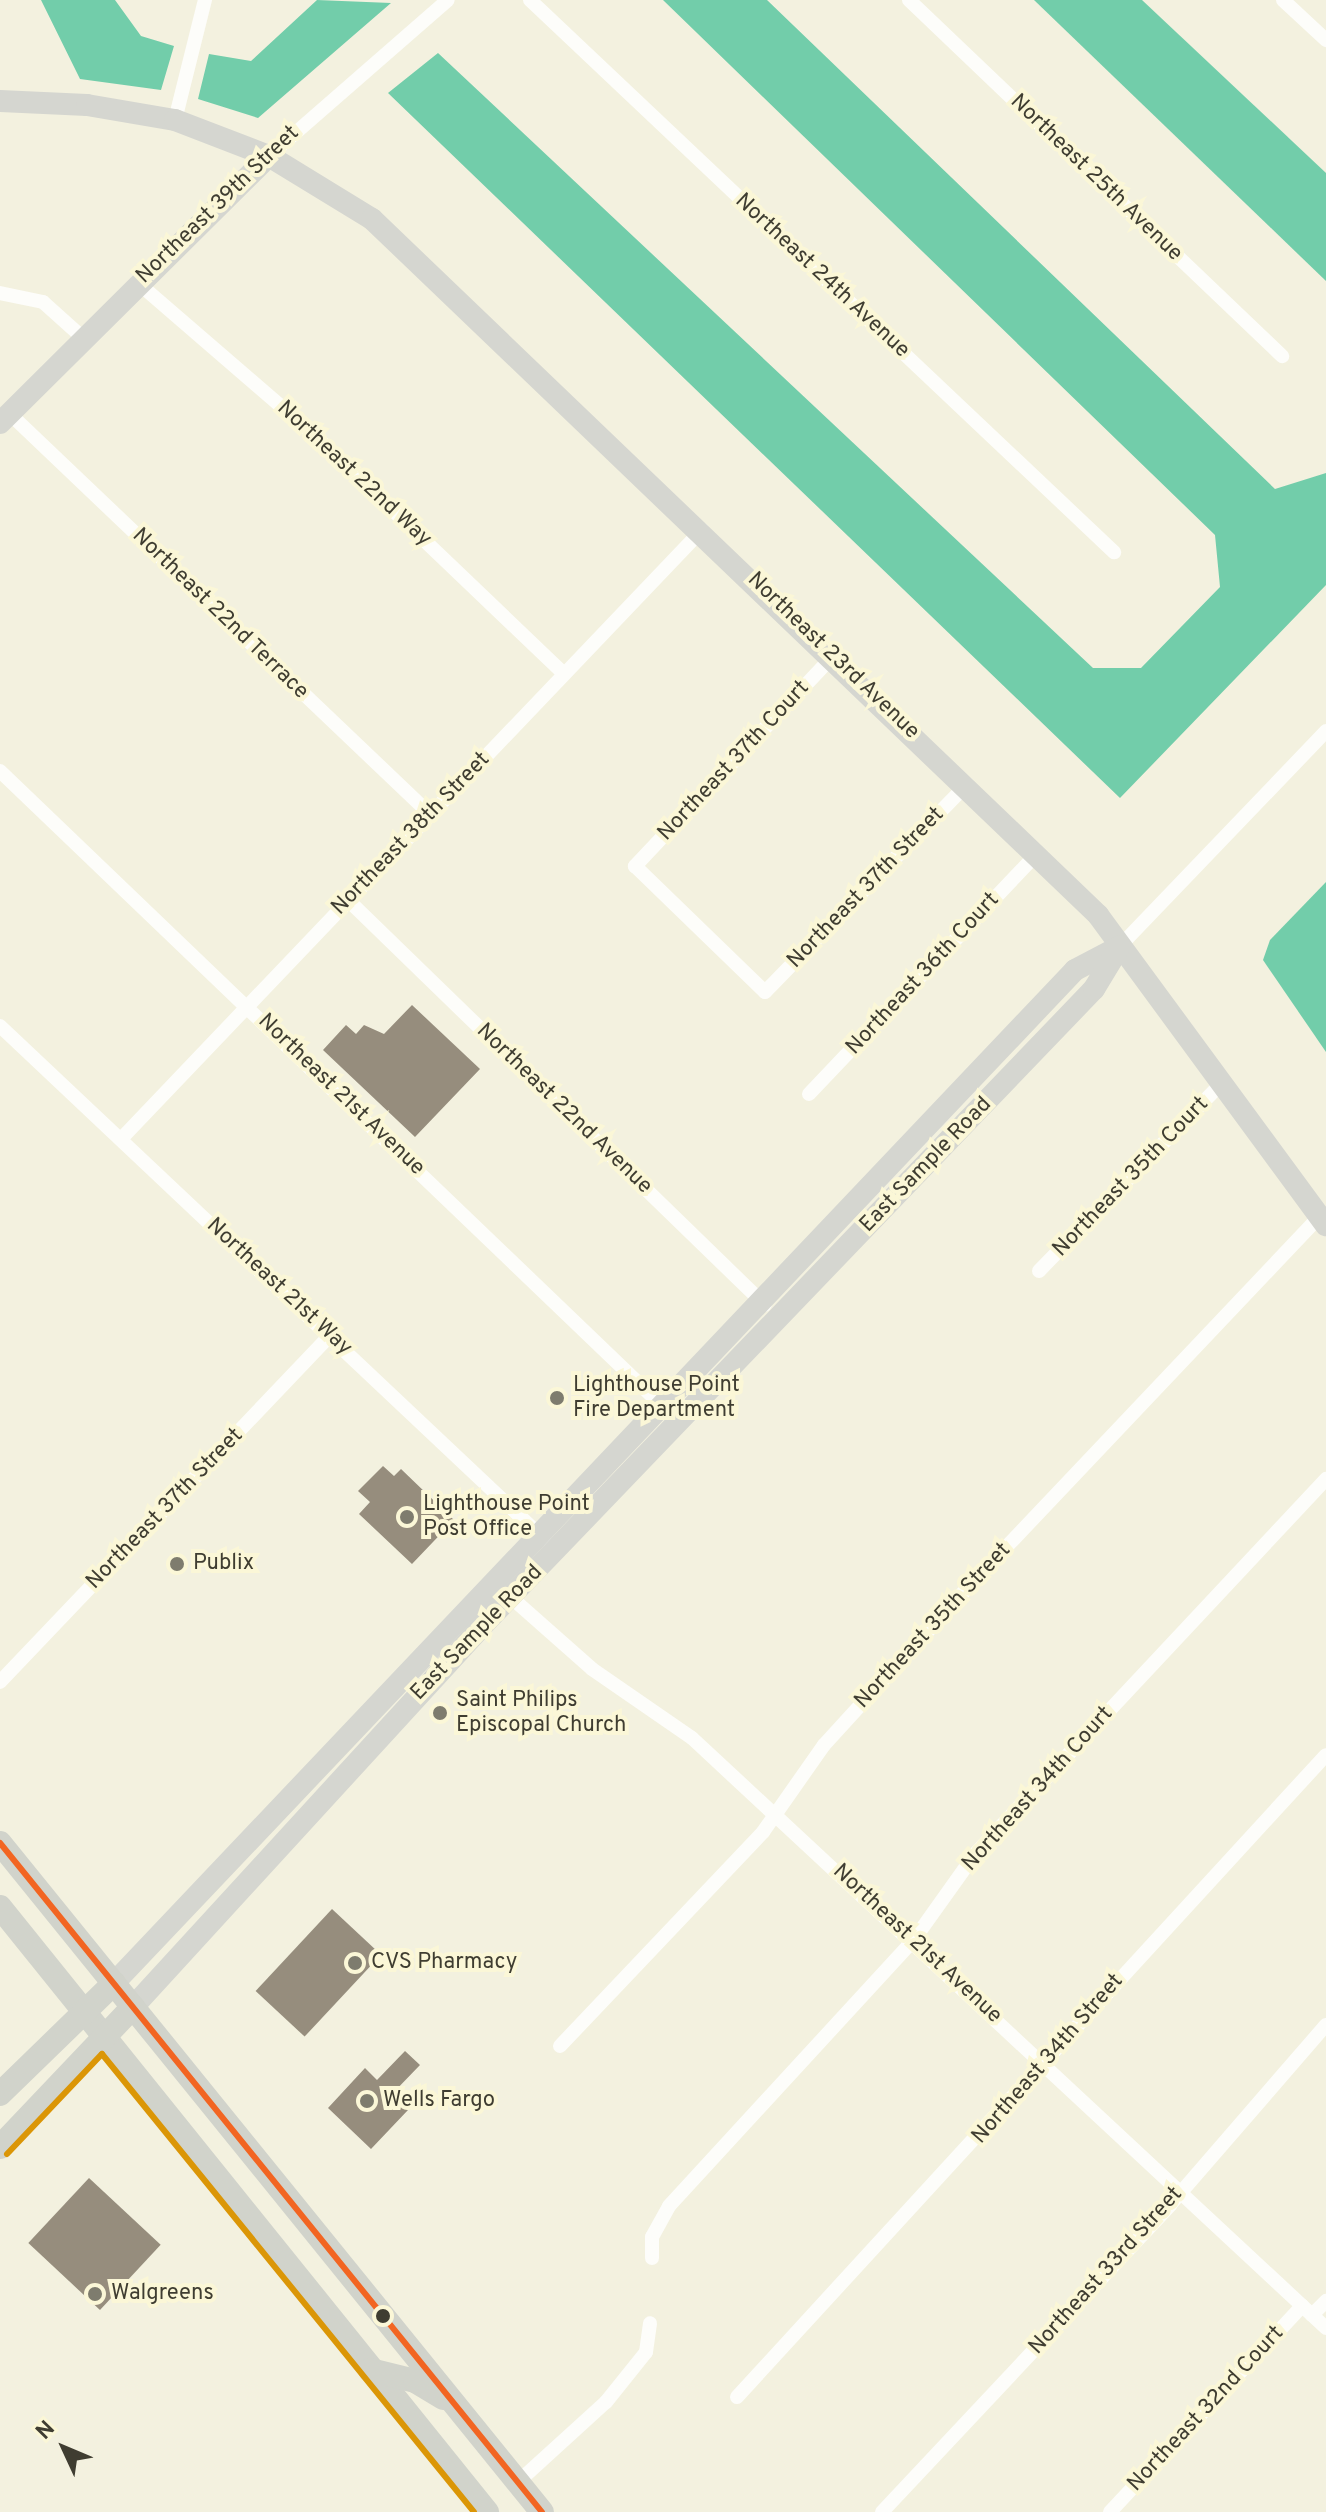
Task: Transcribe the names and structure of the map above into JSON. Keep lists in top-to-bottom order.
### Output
{
  "streets": {
    "main road": ["East Sample Road"],
    "street": [
      "Northeast 25th Avenue",
      "Northeast 39th Street",
      "Northeast 24th Avenue",
      "Northeast 22nd Way",
      "Northeast 22nd Terrace",
      "Northeast 23rd Avenue",
      "Northeast 37th Court",
      "Northeast 38th Street",
      "Northeast 37th Street",
      "Northeast 36th Court",
      "Northeast 21st Avenue",
      "Northeast 22nd Avenue",
      "Northeast 35th Court",
      "Northeast 21st Way",
      "Northeast 35th Street",
      "Northeast 34th Court",
      "Northeast 34th Street",
      "Northeast 33rd Street",
      "Northeast 32nd Court"
    ]
  },
  "crossings": [
    ["Northeast 39th Street", "Northeast 22nd Way"],
    ["Northeast 39th Street", "Northeast 22nd Terrace"],
    ["Northeast 39th Street", "Northeast 23rd Avenue"],
    ["Northeast 22nd Way", "Northeast 38th Street"],
    ["Northeast 22nd Terrace", "Northeast 38th Street"],
    ["Northeast 23rd Avenue", "Northeast 37th Court"],
    ["Northeast 23rd Avenue", "Northeast 38th Street"],
    ["Northeast 23rd Avenue", "Northeast 37th Street"],
    ["Northeast 23rd Avenue", "Northeast 36th Court"],
    ["Northeast 23rd Avenue", "East Sample Road"],
    ["Northeast 23rd Avenue", "Northeast 35th Court"],
    ["Northeast 23rd Avenue", "Northeast 35th Street"],
    ["Northeast 37th Court", "Northeast 37th Street"],
    ["Northeast 38th Street", "Northeast 21st Avenue"],
    ["Northeast 38th Street", "Northeast 22nd Avenue"],
    ["Northeast 38th Street", "Northeast 21st Way"],
    ["Northeast 37th Street", "Northeast 21st Way"],
    ["Northeast 21st Avenue", "East Sample Road"],
    ["Northeast 21st Avenue", "Northeast 35th Street"],
    ["Northeast 21st Avenue", "Northeast 34th Court"],
    ["Northeast 21st Avenue", "Northeast 34th Street"],
    ["Northeast 21st Avenue", "Northeast 33rd Street"],
    ["Northeast 21st Avenue", "Northeast 32nd Court"],
    ["Northeast 22nd Avenue", "East Sample Road"],
    ["East Sample Road", "Northeast 21st Way"]
  ],
  "places": [
    "Lighthouse Point Fire Department",
    "Lighthouse Point Post Office",
    "Publix",
    "Saint Philips Episcopal Church",
    "CVS Pharmacy",
    "Wells Fargo",
    "Walgreens"
  ],
  "north": "top left"
}
